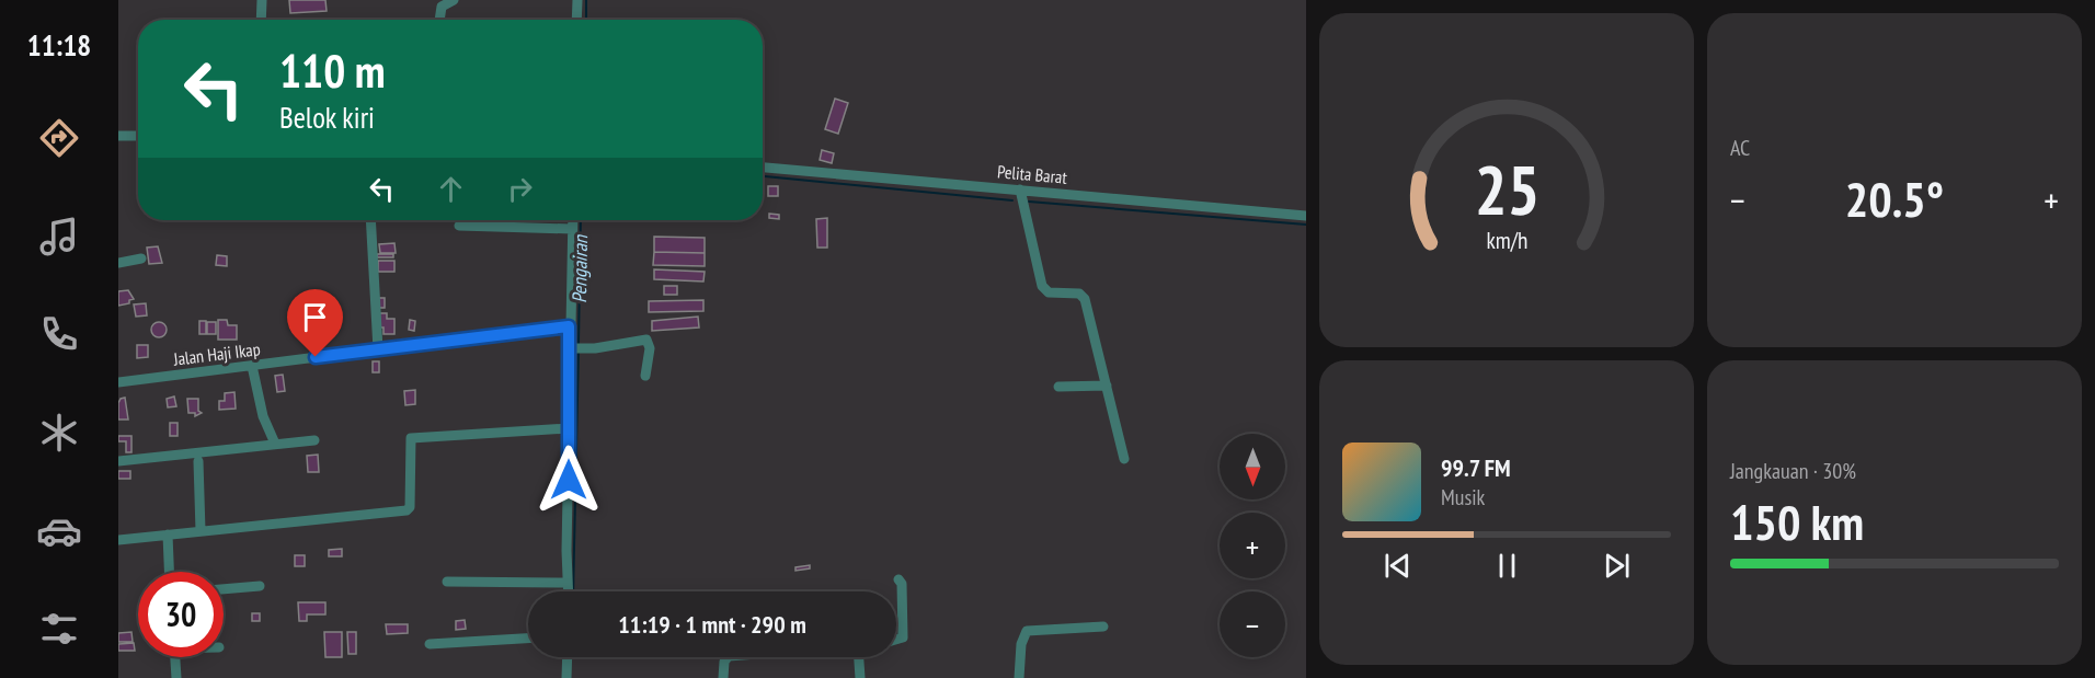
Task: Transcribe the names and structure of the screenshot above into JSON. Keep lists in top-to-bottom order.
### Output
{
  "streets": {
    "street": ["Pelita Barat", "Jalan Haji Ikap"]
  },
  "water": ["Pengairan"],
  "north": "bottom",
  "page": {
    "tabs": "11:18",
    "tile": [
      "AC",
      ["Jangkauan · 30%", "150 km"]
    ],
    "turn": ["110 m", "Belok kiri"],
    "heat": ["−", "20.5°", "+"],
    "map_buttons": ["+", "−"],
    "song": ["99.7 FM", "Musik"],
    "limit": "30",
    "trip": "11:19 · 1 mnt · 290 m",
    "gauge": ["25", "km/h"]
  }
}
